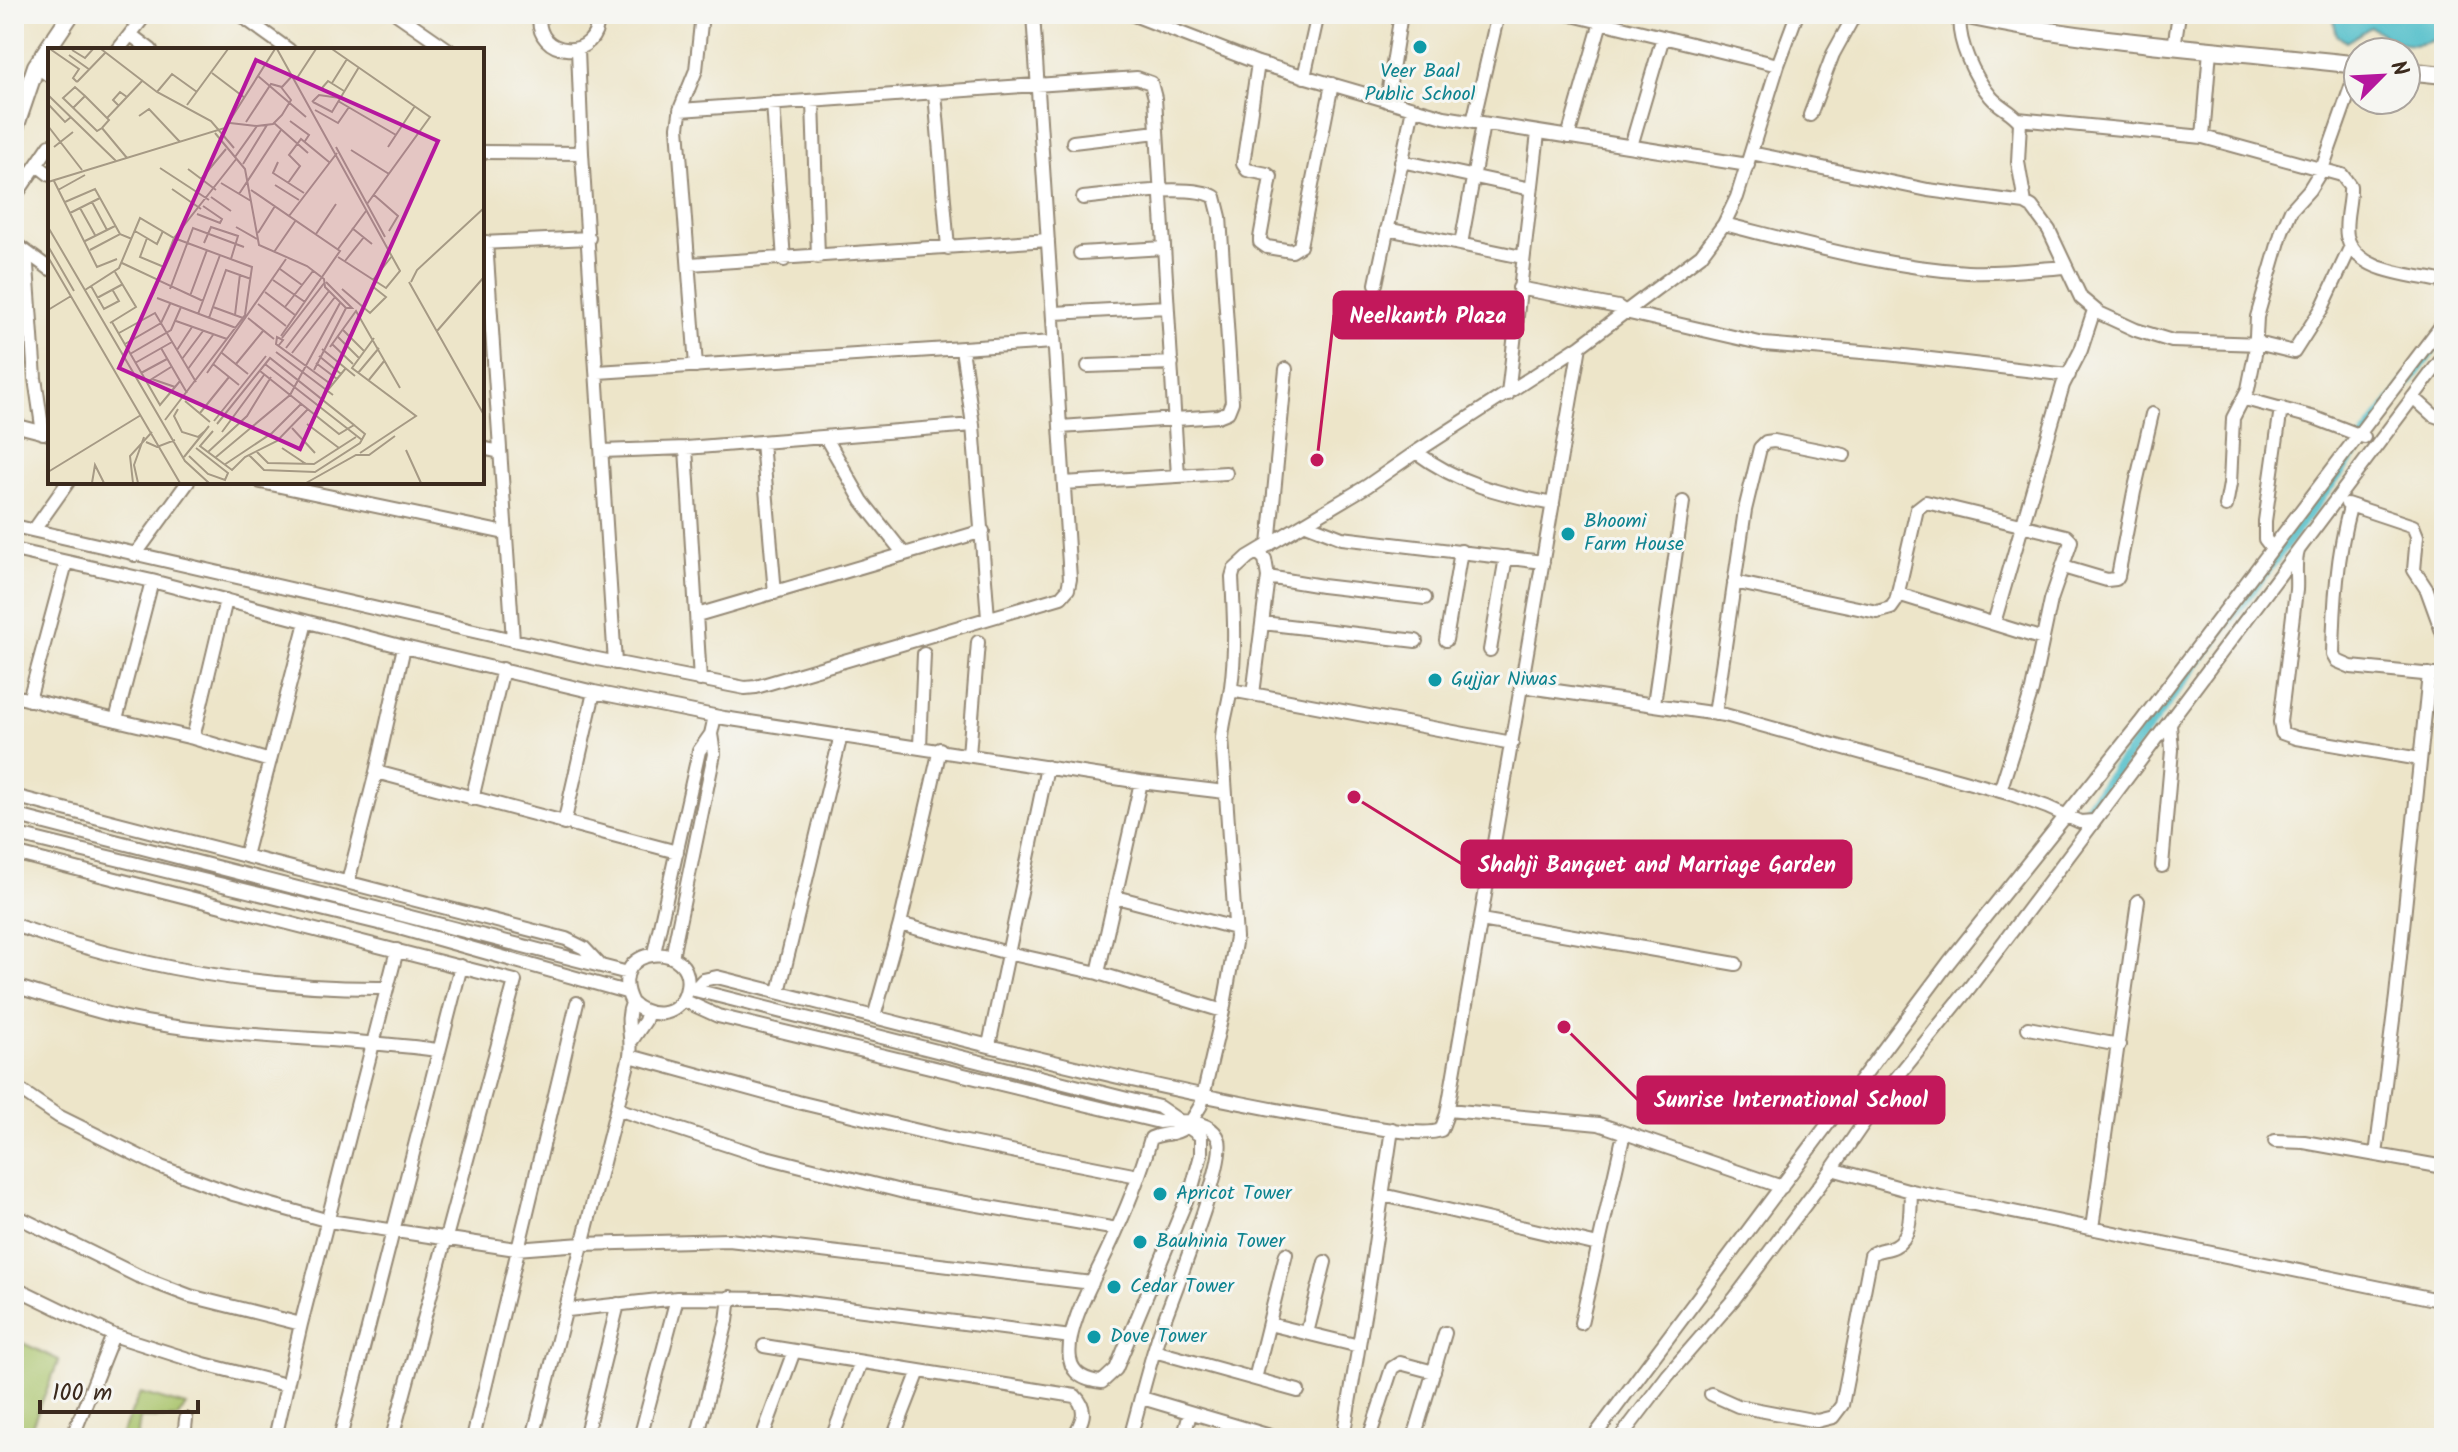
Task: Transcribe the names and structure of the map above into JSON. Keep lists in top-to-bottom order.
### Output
{
  "places": [
    "Veer Baal Public School",
    "Neelkanth Plaza",
    "Bhoomi Farm House",
    "Gujjar Niwas",
    "Shahji Banquet and Marriage Garden",
    "Sunrise International School",
    "Apricot Tower",
    "Bauhinia Tower",
    "Cedar Tower",
    "Dove Tower"
  ],
  "scale_bar": "100 m",
  "north": "top right"
}
